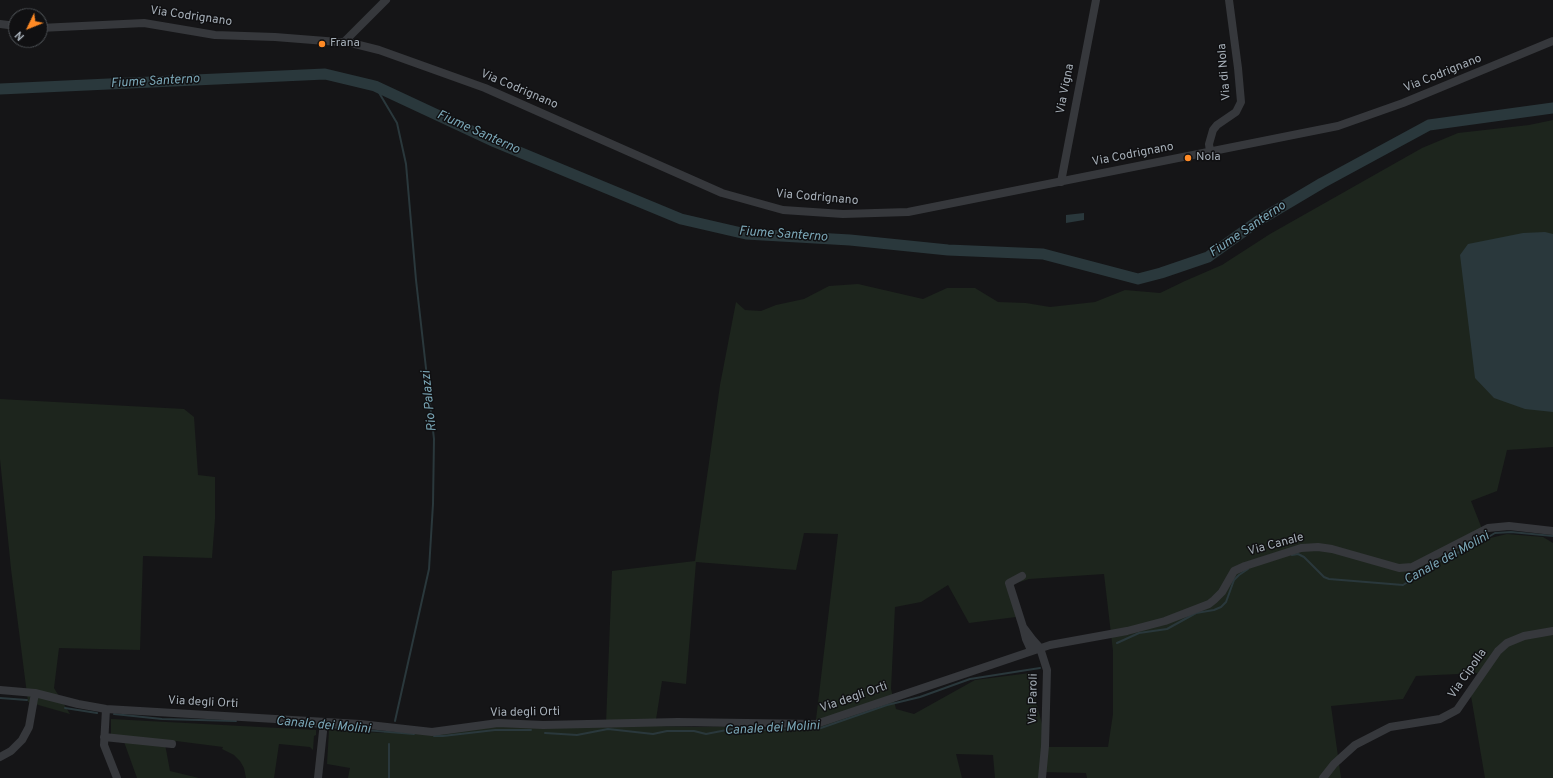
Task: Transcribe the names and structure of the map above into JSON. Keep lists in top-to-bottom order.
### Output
{
  "streets": {
    "street": [
      "Via Codrignano",
      "Via di Nola",
      "Via Vigna",
      "Via Canale",
      "Via Cipolla",
      "Via degli Orti",
      "Via Paroli"
    ]
  },
  "crossings": [
    ["Via Codrignano", "Via di Nola"],
    ["Via Codrignano", "Via Vigna"],
    ["Via Canale", "Via degli Orti"],
    ["Via Canale", "Via Paroli"],
    ["Via degli Orti", "Via Paroli"]
  ],
  "water": ["Fiume Santerno", "Rio Palazzi", "Canale dei Molini"],
  "places": ["Frana", "Nola"],
  "north": "bottom left"
}
